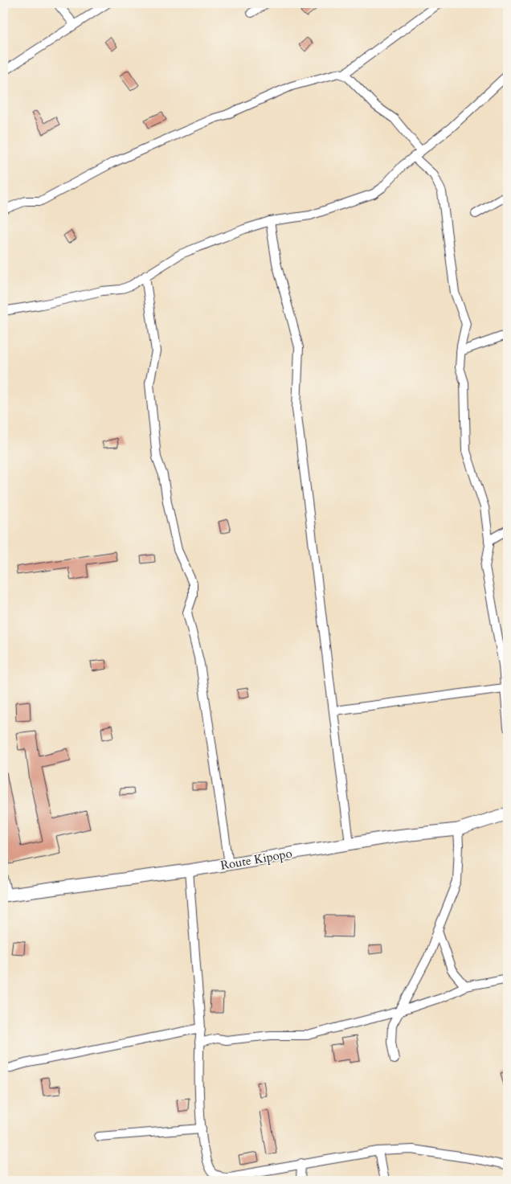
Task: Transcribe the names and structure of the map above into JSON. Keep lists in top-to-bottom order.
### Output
{
  "streets": {
    "main road": ["Route Kipopo"]
  }
}
